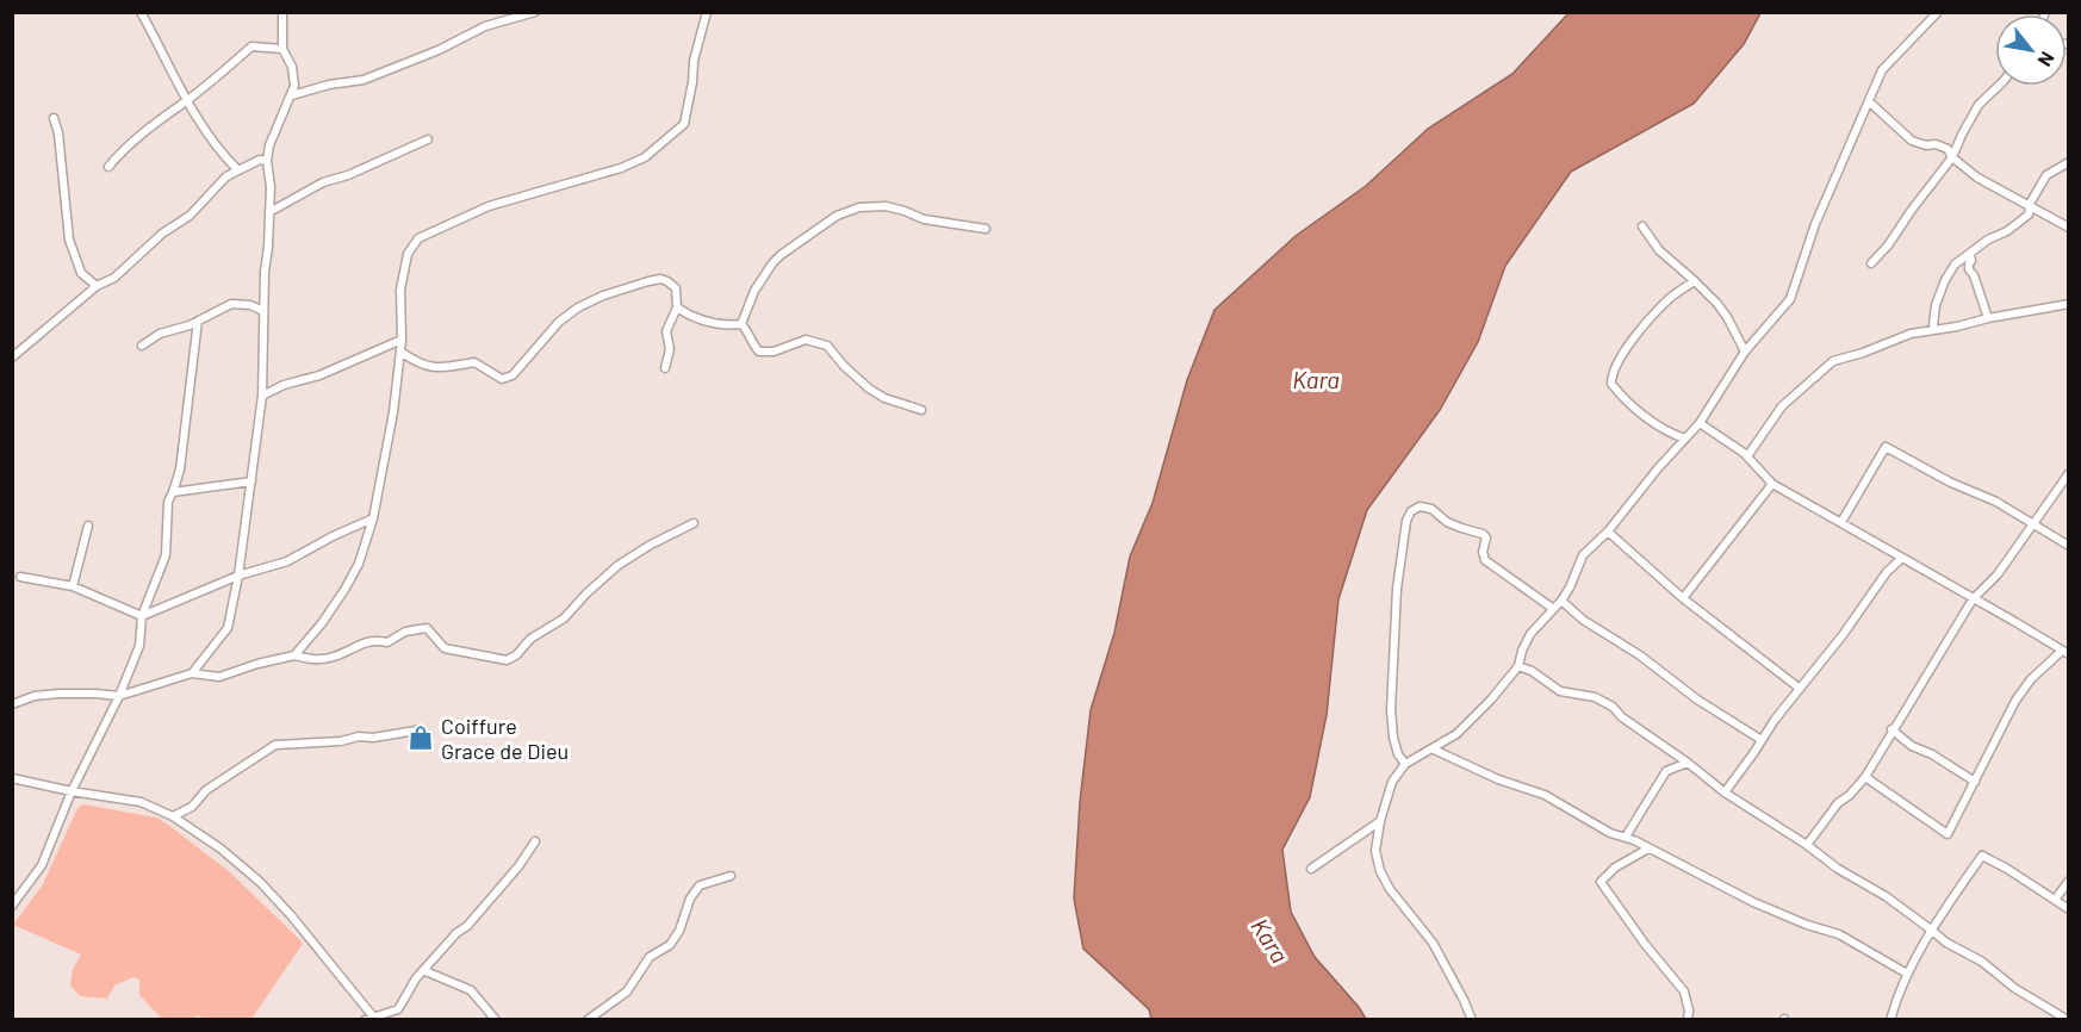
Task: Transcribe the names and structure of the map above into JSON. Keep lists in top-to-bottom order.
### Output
{
  "water": ["Kara"],
  "places": {
    "shop": ["Coiffure Grace de Dieu"]
  },
  "north": "bottom right"
}
